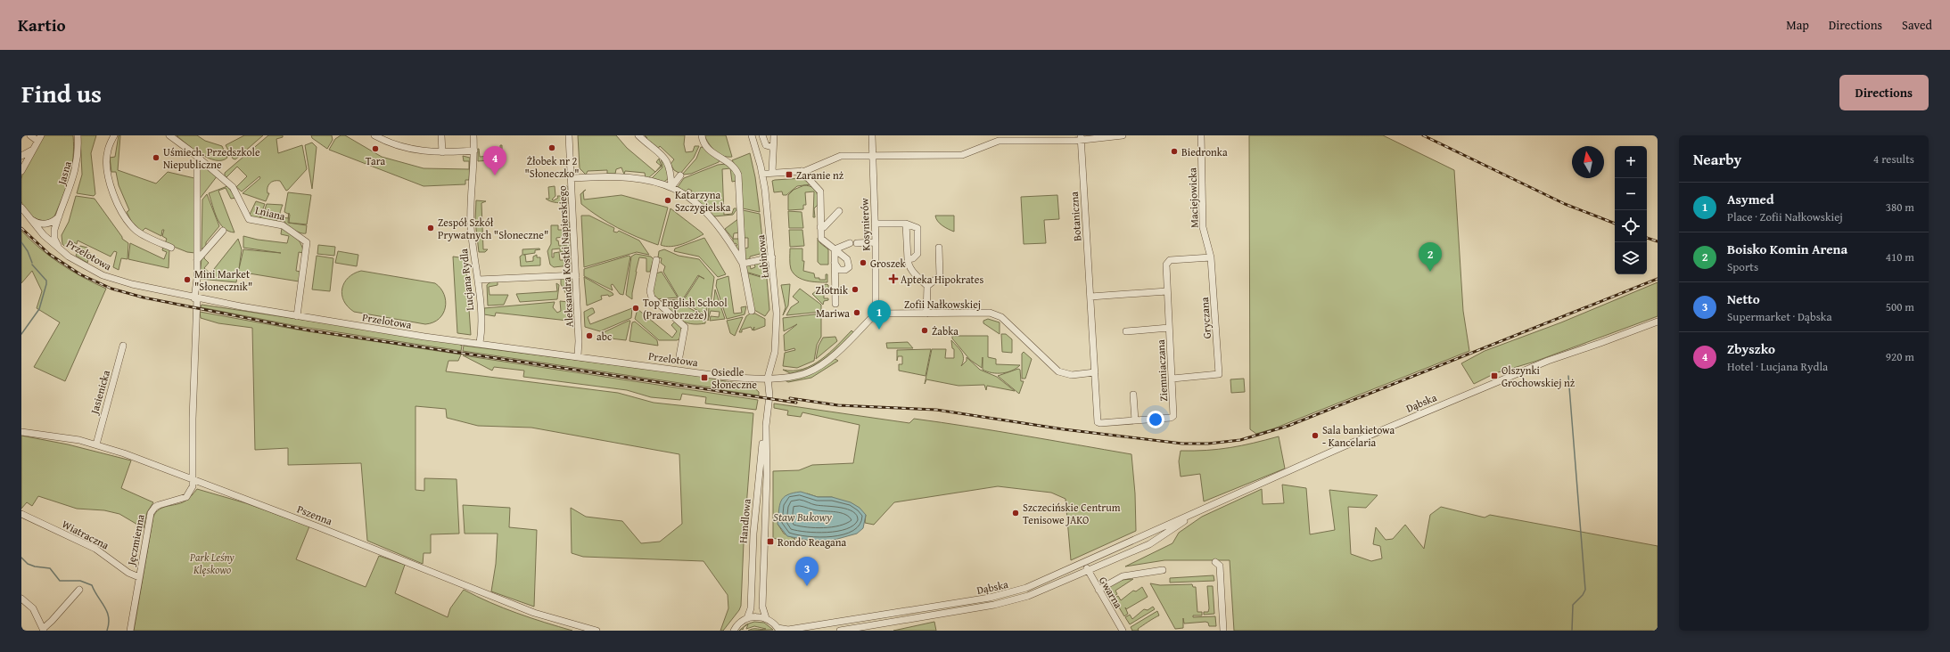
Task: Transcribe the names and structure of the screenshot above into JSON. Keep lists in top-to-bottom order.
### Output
{
  "streets": {
    "street": [
      "Jasna",
      "Maciejowicka",
      "Lniana",
      "Botaniczna",
      "Kosynierów",
      "Przelotowa",
      "Aleksandra Kostki Napierskiego",
      "Łubinowa",
      "Lucjana Rydla",
      "Zofii Nałkowskiej",
      "Gryczana",
      "Ziemniaczana",
      "Jasienicka",
      "Dąbska",
      "Pszenna",
      "Handlowa",
      "Wiatraczna",
      "Jęczmienna",
      "Gwarna"
    ]
  },
  "crossings": [
    ["Jasna", "Przelotowa"],
    ["Maciejowicka", "Gryczana"],
    ["Maciejowicka", "Ziemniaczana"],
    ["Lniana", "Przelotowa"],
    ["Botaniczna", "Zofii Nałkowskiej"],
    ["Botaniczna", "Ziemniaczana"],
    ["Kosynierów", "Zofii Nałkowskiej"],
    ["Przelotowa", "Aleksandra Kostki Napierskiego"],
    ["Przelotowa", "Łubinowa"],
    ["Przelotowa", "Lucjana Rydla"],
    ["Przelotowa", "Handlowa"],
    ["Łubinowa", "Handlowa"],
    ["Gryczana", "Ziemniaczana"],
    ["Jasienicka", "Pszenna"],
    ["Dąbska", "Gwarna"],
    ["Pszenna", "Jęczmienna"],
    ["Wiatraczna", "Jęczmienna"]
  ],
  "water": ["Staw Bukowy"],
  "parks": ["Park Leśny Klęskowo"],
  "places": {
    "other": [
      "Żłobek nr 2 \"Słoneczko\"",
      "Tara",
      "Biedronka",
      "Uśmiech. Przedszkole Niepubliczne",
      "Katarzyna Szczygielska",
      "Zespół Szkół Prywatnych \"Słoneczne\"",
      "Groszek",
      "Mini Market \"Słonecznik\"",
      "Złotnik",
      "Top English School (Prawobrzeże)",
      "Mariwa",
      "Żabka",
      "abc",
      "Sala bankietowa - Kancelaria",
      "Szczecińskie Centrum Tenisowe JAKO"
    ],
    "transit": [
      "Zaranie nż",
      "Olszynki Grochowskiej nż",
      "Osiedle Słoneczne",
      "Rondo Reagana"
    ],
    "health": ["Apteka Hipokrates"]
  },
  "north": "top",
  "page": {
    "header": "Kartio",
    "nav": ["Map", "Directions", "Saved"],
    "title": "Find us",
    "buttons": "Directions",
    "heading": ["Nearby", "4 results"],
    "map_buttons": ["+", "−"],
    "pins": [
      "4",
      "2",
      "1",
      "3"
    ],
    "list": [
      {
        "mark": "1",
        "name": "Asymed",
        "note": "Place · Zofii Nałkowskiej",
        "value": "380 m"
      },
      {
        "mark": "2",
        "name": "Boisko Komin Arena",
        "note": "Sports",
        "value": "410 m"
      },
      {
        "mark": "3",
        "name": "Netto",
        "note": "Supermarket · Dąbska",
        "value": "500 m"
      },
      {
        "mark": "4",
        "name": "Zbyszko",
        "note": "Hotel · Lucjana Rydla",
        "value": "920 m"
      }
    ]
  }
}
